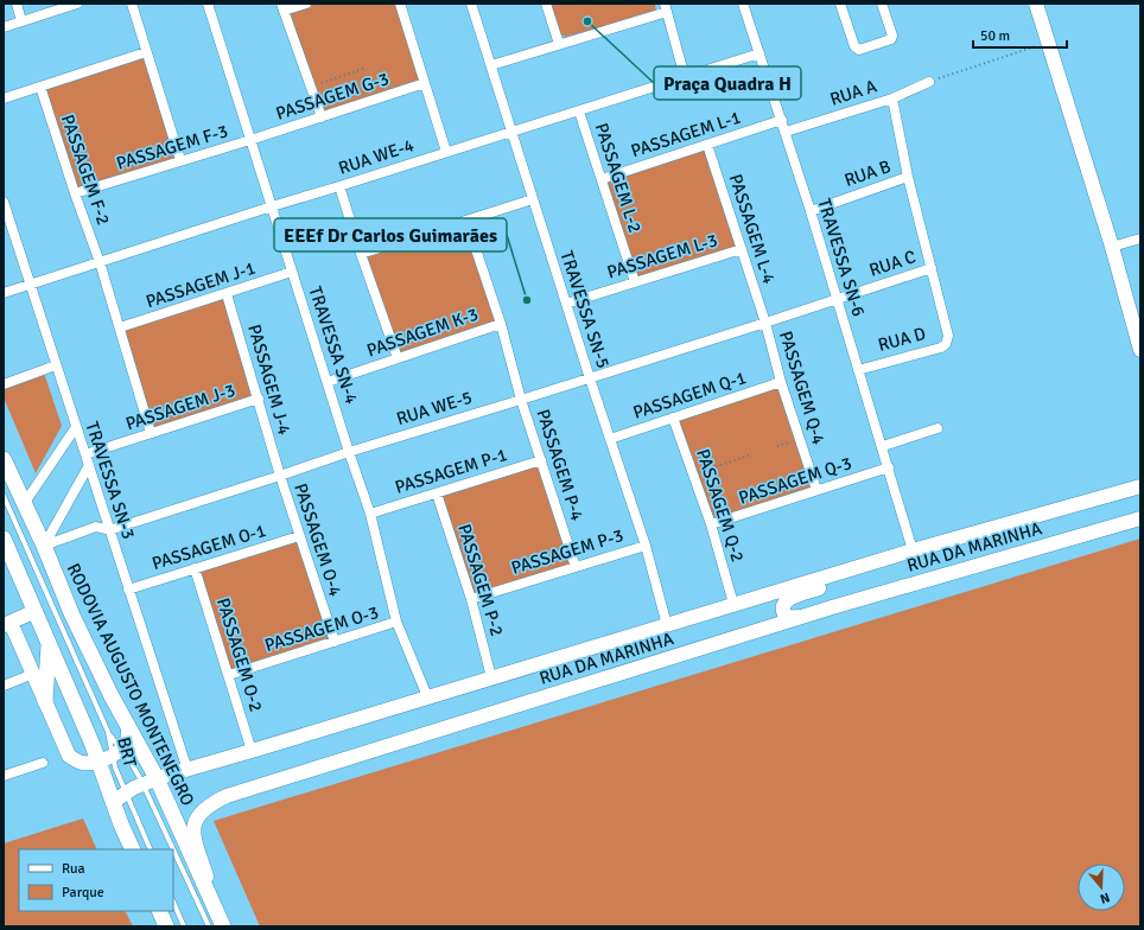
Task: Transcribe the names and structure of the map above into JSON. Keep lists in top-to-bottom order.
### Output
{
  "streets": {
    "main road": ["RUA DA MARINHA", "RODOVIA AUGUSTO MONTENEGRO"],
    "street": [
      "RUA A",
      "PASSAGEM G-3",
      "PASSAGEM L-1",
      "PASSAGEM F-3",
      "RUA WE-4",
      "PASSAGEM F-2",
      "RUA B",
      "PASSAGEM L-2",
      "PASSAGEM L-4",
      "PASSAGEM L-3",
      "TRAVESSA SN-6",
      "RUA C",
      "PASSAGEM J-1",
      "TRAVESSA SN-5",
      "PASSAGEM K-3",
      "RUA D",
      "TRAVESSA SN-4",
      "PASSAGEM J-4",
      "PASSAGEM Q-4",
      "PASSAGEM Q-1",
      "PASSAGEM J-3",
      "RUA WE-5",
      "PASSAGEM P-4",
      "PASSAGEM P-1",
      "TRAVESSA SN-3",
      "PASSAGEM Q-3",
      "PASSAGEM Q-2",
      "PASSAGEM O-4",
      "PASSAGEM O-1",
      "PASSAGEM P-3",
      "PASSAGEM P-2",
      "PASSAGEM O-3",
      "PASSAGEM O-2"
    ],
    "lane": ["BRT"]
  },
  "crossings": [
    ["RUA A", "TRAVESSA SN-6"],
    ["PASSAGEM G-3", "PASSAGEM F-3"],
    ["PASSAGEM G-3", "TRAVESSA SN-4"],
    ["PASSAGEM L-1", "PASSAGEM L-2"],
    ["PASSAGEM L-1", "PASSAGEM L-4"],
    ["PASSAGEM L-1", "TRAVESSA SN-6"],
    ["PASSAGEM F-3", "PASSAGEM F-2"],
    ["PASSAGEM F-3", "TRAVESSA SN-4"],
    ["RUA WE-4", "PASSAGEM F-2"],
    ["RUA WE-4", "PASSAGEM L-2"],
    ["RUA WE-4", "TRAVESSA SN-6"],
    ["RUA WE-4", "TRAVESSA SN-5"],
    ["RUA WE-4", "TRAVESSA SN-4"],
    ["RUA WE-4", "TRAVESSA SN-3"],
    ["PASSAGEM F-2", "PASSAGEM J-1"],
    ["PASSAGEM F-2", "PASSAGEM J-3"],
    ["RUA B", "TRAVESSA SN-6"],
    ["PASSAGEM L-2", "PASSAGEM L-3"],
    ["PASSAGEM L-4", "PASSAGEM L-3"],
    ["PASSAGEM L-4", "PASSAGEM Q-4"],
    ["PASSAGEM L-4", "RUA WE-5"],
    ["PASSAGEM L-3", "TRAVESSA SN-5"],
    ["TRAVESSA SN-6", "RUA C"],
    ["TRAVESSA SN-6", "RUA D"],
    ["TRAVESSA SN-6", "RUA WE-5"],
    ["TRAVESSA SN-6", "PASSAGEM Q-3"],
    ["TRAVESSA SN-6", "RUA DA MARINHA"],
    ["RUA C", "RUA D"],
    ["RUA C", "RUA WE-5"],
    ["PASSAGEM J-1", "TRAVESSA SN-4"],
    ["PASSAGEM J-1", "PASSAGEM J-4"],
    ["TRAVESSA SN-5", "PASSAGEM Q-1"],
    ["TRAVESSA SN-5", "RUA WE-5"],
    ["TRAVESSA SN-5", "RUA DA MARINHA"],
    ["TRAVESSA SN-5", "PASSAGEM P-3"],
    ["PASSAGEM K-3", "TRAVESSA SN-4"],
    ["PASSAGEM K-3", "PASSAGEM P-4"],
    ["TRAVESSA SN-4", "RUA WE-5"],
    ["TRAVESSA SN-4", "PASSAGEM P-1"],
    ["TRAVESSA SN-4", "RUA DA MARINHA"],
    ["TRAVESSA SN-4", "PASSAGEM O-3"],
    ["PASSAGEM J-4", "PASSAGEM J-3"],
    ["PASSAGEM J-4", "RUA WE-5"],
    ["PASSAGEM J-4", "PASSAGEM O-4"],
    ["PASSAGEM Q-4", "PASSAGEM Q-1"],
    ["PASSAGEM Q-4", "RUA WE-5"],
    ["PASSAGEM Q-4", "PASSAGEM Q-3"],
    ["PASSAGEM Q-1", "PASSAGEM Q-2"],
    ["PASSAGEM J-3", "TRAVESSA SN-3"],
    ["RUA WE-5", "PASSAGEM P-4"],
    ["RUA WE-5", "TRAVESSA SN-3"],
    ["RUA WE-5", "PASSAGEM O-4"],
    ["RUA WE-5", "RODOVIA AUGUSTO MONTENEGRO"],
    ["PASSAGEM P-4", "PASSAGEM P-1"],
    ["PASSAGEM P-4", "PASSAGEM P-3"],
    ["PASSAGEM P-1", "PASSAGEM P-2"],
    ["TRAVESSA SN-3", "PASSAGEM O-1"],
    ["TRAVESSA SN-3", "RUA DA MARINHA"],
    ["PASSAGEM Q-3", "PASSAGEM Q-2"],
    ["PASSAGEM Q-2", "RUA DA MARINHA"],
    ["PASSAGEM O-4", "PASSAGEM O-1"],
    ["PASSAGEM O-4", "PASSAGEM O-3"],
    ["PASSAGEM O-1", "PASSAGEM O-2"],
    ["RUA DA MARINHA", "PASSAGEM P-2"],
    ["RUA DA MARINHA", "PASSAGEM O-2"],
    ["RUA DA MARINHA", "RODOVIA AUGUSTO MONTENEGRO"],
    ["RUA DA MARINHA", "BRT"],
    ["PASSAGEM P-3", "PASSAGEM P-2"],
    ["PASSAGEM O-3", "PASSAGEM O-2"],
    ["RODOVIA AUGUSTO MONTENEGRO", "BRT"]
  ],
  "places": ["Praça Quadra H", "EEEf Dr Carlos Guimarães"],
  "legend": ["Rua", "Parque"],
  "scale_bar": "50 m",
  "north": "bottom"
}
